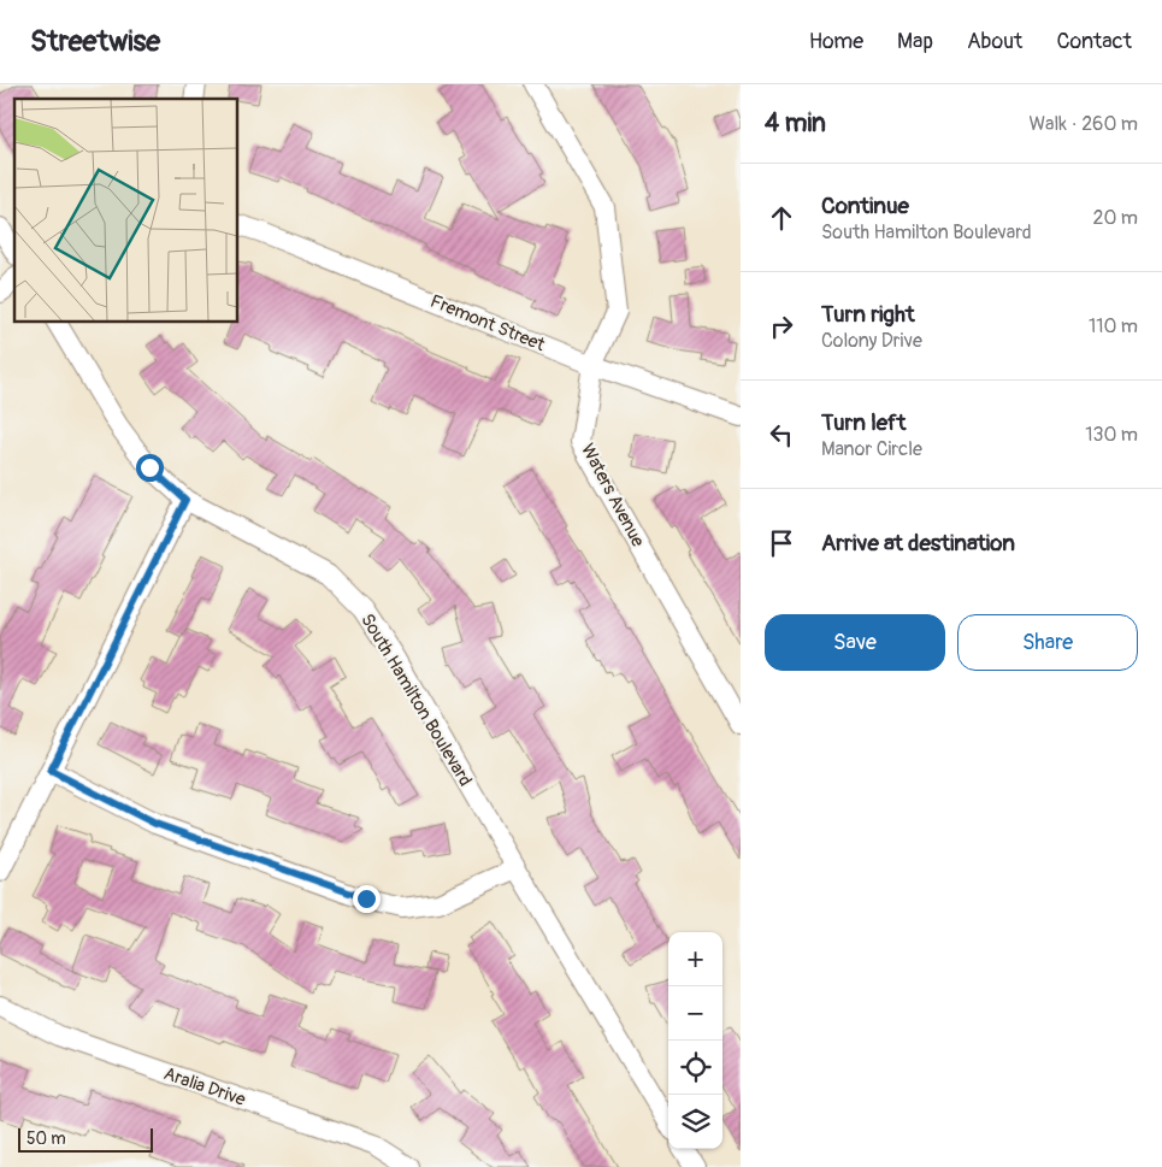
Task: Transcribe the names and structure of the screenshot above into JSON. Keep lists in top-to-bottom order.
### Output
{
  "streets": {
    "street": [
      "Fremont Street",
      "Waters Avenue",
      "South Hamilton Boulevard",
      "Aralia Drive"
    ]
  },
  "crossings": [
    ["Fremont Street", "Waters Avenue"]
  ],
  "scale_bar": "50 m",
  "page": {
    "header": "Streetwise",
    "nav": [
      "Home",
      "Map",
      "About",
      "Contact"
    ],
    "heading": ["4 min", "Walk · 260 m"],
    "list": [
      ["Continue", "South Hamilton Boulevard", "20 m"],
      ["Turn right", "Colony Drive", "110 m"],
      ["Turn left", "Manor Circle", "130 m"],
      "Arrive at destination"
    ],
    "buttons": ["Save", "Share"],
    "map_buttons": ["+", "−"],
    "scale": "50 m"
  }
}
